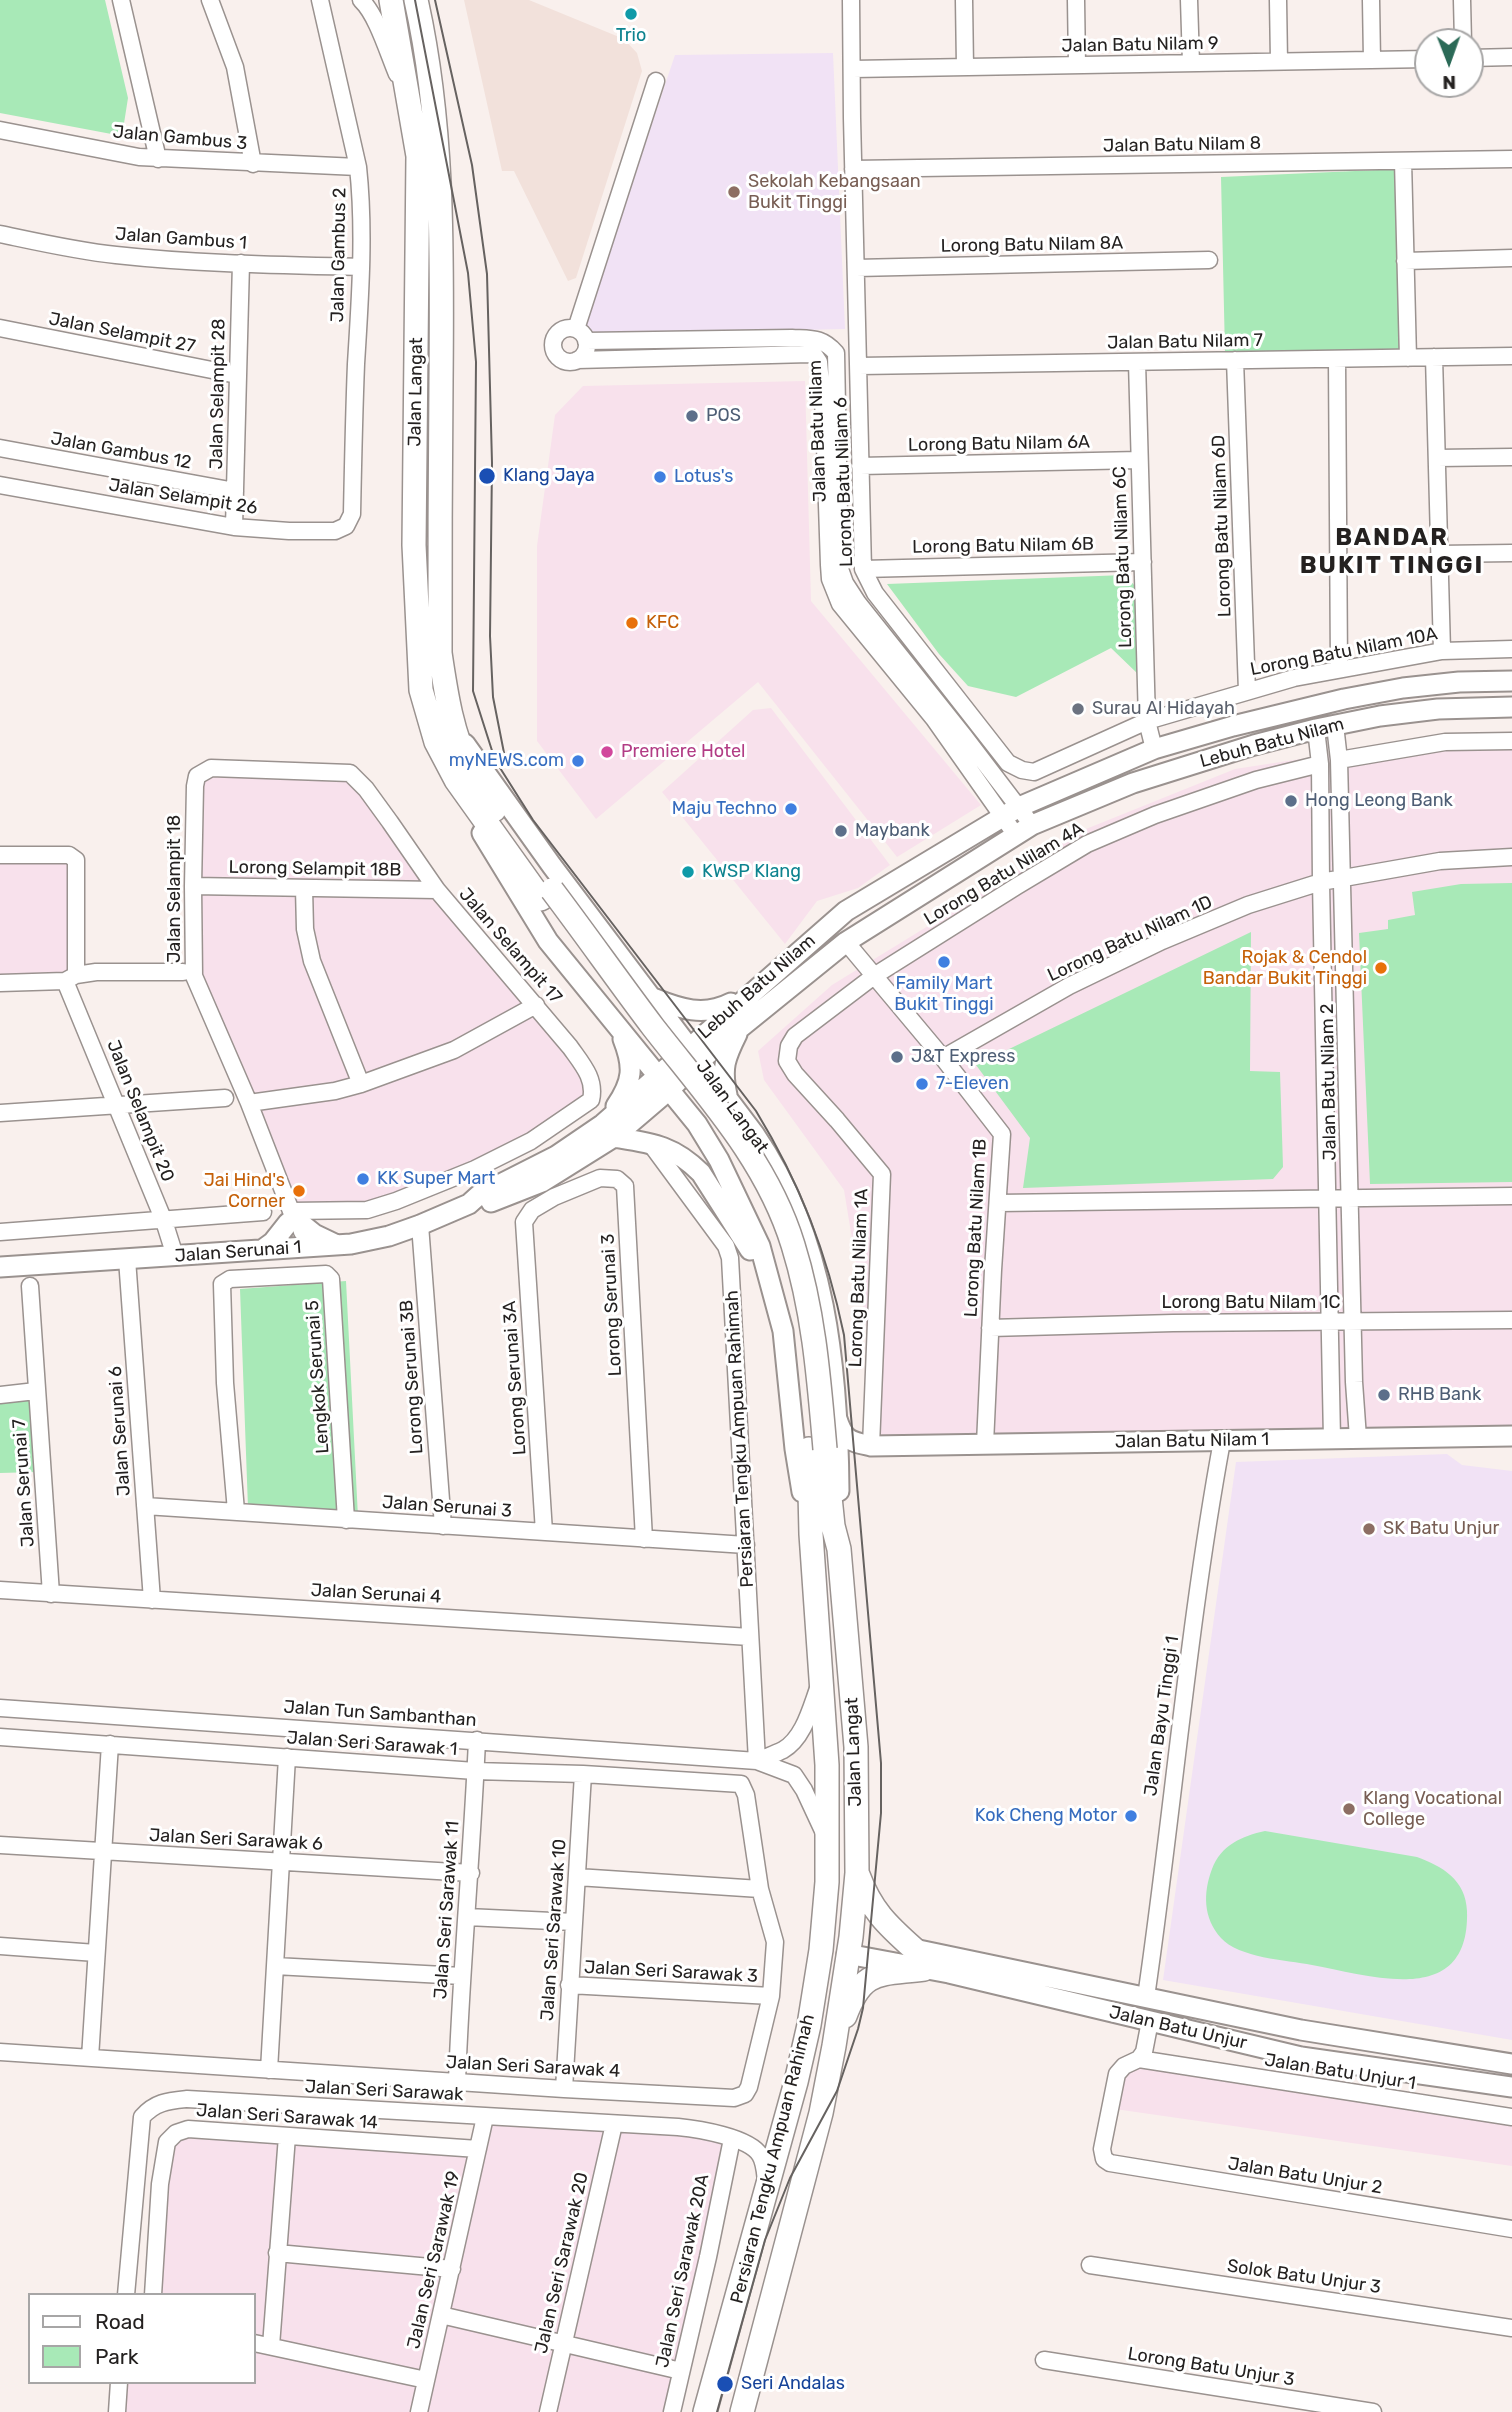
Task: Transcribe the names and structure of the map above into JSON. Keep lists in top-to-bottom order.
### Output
{
  "streets": {
    "highway": ["Jalan Langat", "Persiaran Tengku Ampuan Rahimah"],
    "main road": [
      "Lebuh Batu Nilam",
      "Jalan Serunai 1",
      "Jalan Batu Nilam 1",
      "Jalan Batu Unjur"
    ],
    "street": [
      "Jalan Batu Nilam 9",
      "Jalan Gambus 3",
      "Jalan Batu Nilam 8",
      "Jalan Gambus 1",
      "Lorong Batu Nilam 8A",
      "Jalan Gambus 2",
      "Jalan Selampit 27",
      "Jalan Batu Nilam 7",
      "Jalan Selampit 28",
      "Jalan Batu Nilam",
      "Lorong Batu Nilam 6A",
      "Jalan Gambus 12",
      "Lorong Batu Nilam 6",
      "Jalan Selampit 26",
      "Lorong Batu Nilam 6D",
      "Lorong Batu Nilam 6B",
      "Lorong Batu Nilam 6C",
      "Lorong Batu Nilam 10A",
      "Lorong Selampit 18B",
      "Lorong Batu Nilam 4A",
      "Jalan Selampit 18",
      "Lorong Batu Nilam 1D",
      "Jalan Selampit 17",
      "Jalan Batu Nilam 2",
      "Jalan Selampit 20",
      "Lorong Batu Nilam 1B",
      "Lorong Batu Nilam 1A",
      "Lorong Batu Nilam 1C",
      "Lorong Serunai 3",
      "Lengkok Serunai 5",
      "Lorong Serunai 3B",
      "Lorong Serunai 3A",
      "Jalan Serunai 6",
      "Jalan Serunai 7",
      "Jalan Serunai 3",
      "Jalan Serunai 4",
      "Jalan Tun Sambanthan",
      "Jalan Bayu Tinggi 1",
      "Jalan Seri Sarawak 1",
      "Jalan Seri Sarawak 6",
      "Jalan Seri Sarawak 11",
      "Jalan Seri Sarawak 10",
      "Jalan Seri Sarawak 3",
      "Jalan Seri Sarawak 4",
      "Jalan Batu Unjur 1",
      "Jalan Seri Sarawak",
      "Jalan Seri Sarawak 14",
      "Jalan Batu Unjur 2",
      "Jalan Seri Sarawak 19",
      "Jalan Seri Sarawak 20",
      "Jalan Seri Sarawak 20A",
      "Solok Batu Unjur 3",
      "Lorong Batu Unjur 3"
    ]
  },
  "crossings": [
    ["Jalan Batu Nilam 9", "Lorong Batu Nilam 6"],
    ["Jalan Gambus 3", "Jalan Gambus 2"],
    ["Jalan Batu Nilam 8", "Lorong Batu Nilam 6"],
    ["Jalan Gambus 1", "Jalan Gambus 2"],
    ["Jalan Gambus 1", "Jalan Selampit 28"],
    ["Lorong Batu Nilam 8A", "Lorong Batu Nilam 6"],
    ["Jalan Gambus 2", "Jalan Selampit 26"],
    ["Jalan Selampit 27", "Jalan Selampit 28"],
    ["Jalan Batu Nilam 7", "Lorong Batu Nilam 6"],
    ["Jalan Batu Nilam 7", "Lorong Batu Nilam 6D"],
    ["Jalan Batu Nilam 7", "Lorong Batu Nilam 6C"],
    ["Jalan Langat", "Lebuh Batu Nilam"],
    ["Jalan Langat", "Persiaran Tengku Ampuan Rahimah"],
    ["Jalan Langat", "Jalan Batu Unjur"],
    ["Jalan Selampit 28", "Jalan Gambus 12"],
    ["Jalan Selampit 28", "Jalan Selampit 26"],
    ["Jalan Batu Nilam", "Lebuh Batu Nilam"],
    ["Lorong Batu Nilam 6A", "Lorong Batu Nilam 6"],
    ["Lorong Batu Nilam 6A", "Lorong Batu Nilam 6C"],
    ["Lorong Batu Nilam 6", "Lorong Batu Nilam 6B"],
    ["Lorong Batu Nilam 6", "Lorong Batu Nilam 6C"],
    ["Lorong Batu Nilam 6", "Lorong Batu Nilam 10A"],
    ["Lorong Batu Nilam 6D", "Lorong Batu Nilam 10A"],
    ["Lorong Batu Nilam 6B", "Lorong Batu Nilam 6C"],
    ["Lorong Batu Nilam 6C", "Lorong Batu Nilam 10A"],
    ["Lorong Batu Nilam 6C", "Lebuh Batu Nilam"],
    ["Lebuh Batu Nilam", "Jalan Batu Nilam 2"],
    ["Lebuh Batu Nilam", "Lorong Batu Nilam 1B"],
    ["Lebuh Batu Nilam", "Jalan Serunai 1"],
    ["Lorong Selampit 18B", "Jalan Selampit 18"],
    ["Lorong Selampit 18B", "Jalan Selampit 17"],
    ["Lorong Batu Nilam 4A", "Jalan Batu Nilam 2"],
    ["Lorong Batu Nilam 4A", "Lorong Batu Nilam 1B"],
    ["Lorong Batu Nilam 4A", "Lorong Batu Nilam 1A"],
    ["Jalan Selampit 18", "Jalan Selampit 17"],
    ["Jalan Selampit 18", "Jalan Serunai 1"],
    ["Lorong Batu Nilam 1D", "Jalan Batu Nilam 2"],
    ["Lorong Batu Nilam 1D", "Lorong Batu Nilam 1B"],
    ["Jalan Batu Nilam 2", "Lorong Batu Nilam 1C"],
    ["Jalan Batu Nilam 2", "Jalan Batu Nilam 1"],
    ["Jalan Selampit 20", "Jalan Serunai 1"],
    ["Lorong Batu Nilam 1B", "Lorong Batu Nilam 1A"],
    ["Lorong Batu Nilam 1B", "Lorong Batu Nilam 1C"],
    ["Lorong Batu Nilam 1B", "Jalan Batu Nilam 1"],
    ["Jalan Serunai 1", "Lorong Serunai 3B"],
    ["Jalan Serunai 1", "Jalan Serunai 6"],
    ["Lorong Batu Nilam 1A", "Jalan Batu Nilam 1"],
    ["Lorong Serunai 3", "Lorong Serunai 3A"],
    ["Lorong Serunai 3", "Jalan Serunai 3"],
    ["Lengkok Serunai 5", "Jalan Serunai 3"],
    ["Lorong Serunai 3B", "Jalan Serunai 3"],
    ["Lorong Serunai 3A", "Jalan Serunai 3"],
    ["Jalan Serunai 6", "Jalan Serunai 3"],
    ["Jalan Serunai 6", "Jalan Serunai 4"],
    ["Persiaran Tengku Ampuan Rahimah", "Jalan Serunai 3"],
    ["Persiaran Tengku Ampuan Rahimah", "Jalan Serunai 4"],
    ["Persiaran Tengku Ampuan Rahimah", "Jalan Tun Sambanthan"],
    ["Persiaran Tengku Ampuan Rahimah", "Jalan Batu Unjur"],
    ["Persiaran Tengku Ampuan Rahimah", "Jalan Seri Sarawak"],
    ["Jalan Batu Nilam 1", "Jalan Bayu Tinggi 1"],
    ["Jalan Serunai 7", "Jalan Serunai 4"],
    ["Jalan Tun Sambanthan", "Jalan Seri Sarawak 11"],
    ["Jalan Bayu Tinggi 1", "Jalan Batu Unjur"],
    ["Jalan Seri Sarawak 1", "Jalan Seri Sarawak 11"],
    ["Jalan Seri Sarawak 1", "Jalan Seri Sarawak 10"],
    ["Jalan Seri Sarawak 1", "Jalan Seri Sarawak 4"],
    ["Jalan Seri Sarawak 6", "Jalan Seri Sarawak 11"],
    ["Jalan Seri Sarawak 11", "Jalan Seri Sarawak 4"],
    ["Jalan Seri Sarawak 10", "Jalan Seri Sarawak 3"],
    ["Jalan Seri Sarawak 10", "Jalan Seri Sarawak 4"],
    ["Jalan Seri Sarawak 3", "Jalan Seri Sarawak 4"],
    ["Jalan Batu Unjur 1", "Jalan Batu Unjur 2"],
    ["Jalan Seri Sarawak", "Jalan Seri Sarawak 19"],
    ["Jalan Seri Sarawak", "Jalan Seri Sarawak 20"],
    ["Jalan Seri Sarawak", "Jalan Seri Sarawak 20A"],
    ["Jalan Seri Sarawak 14", "Jalan Seri Sarawak 19"]
  ],
  "districts": ["BANDAR BUKIT TINGGI"],
  "places": [
    "Trio",
    "Sekolah Kebangsaan Bukit Tinggi",
    "POS",
    "Klang Jaya",
    "Lotus's",
    "KFC",
    "Surau Al Hidayah",
    "Premiere Hotel",
    "myNEWS.com",
    "Hong Leong Bank",
    "Maju Techno",
    "Maybank",
    "KWSP Klang",
    "Family Mart Bukit Tinggi",
    "Rojak & Cendol Bandar Bukit Tinggi",
    "J&T Express",
    "7-Eleven",
    "KK Super Mart",
    "Jai Hind's Corner",
    "RHB Bank",
    "SK Batu Unjur",
    "Klang Vocational College",
    "Kok Cheng Motor",
    "Seri Andalas"
  ],
  "legend": ["Road", "Park"],
  "north": "bottom"
}
